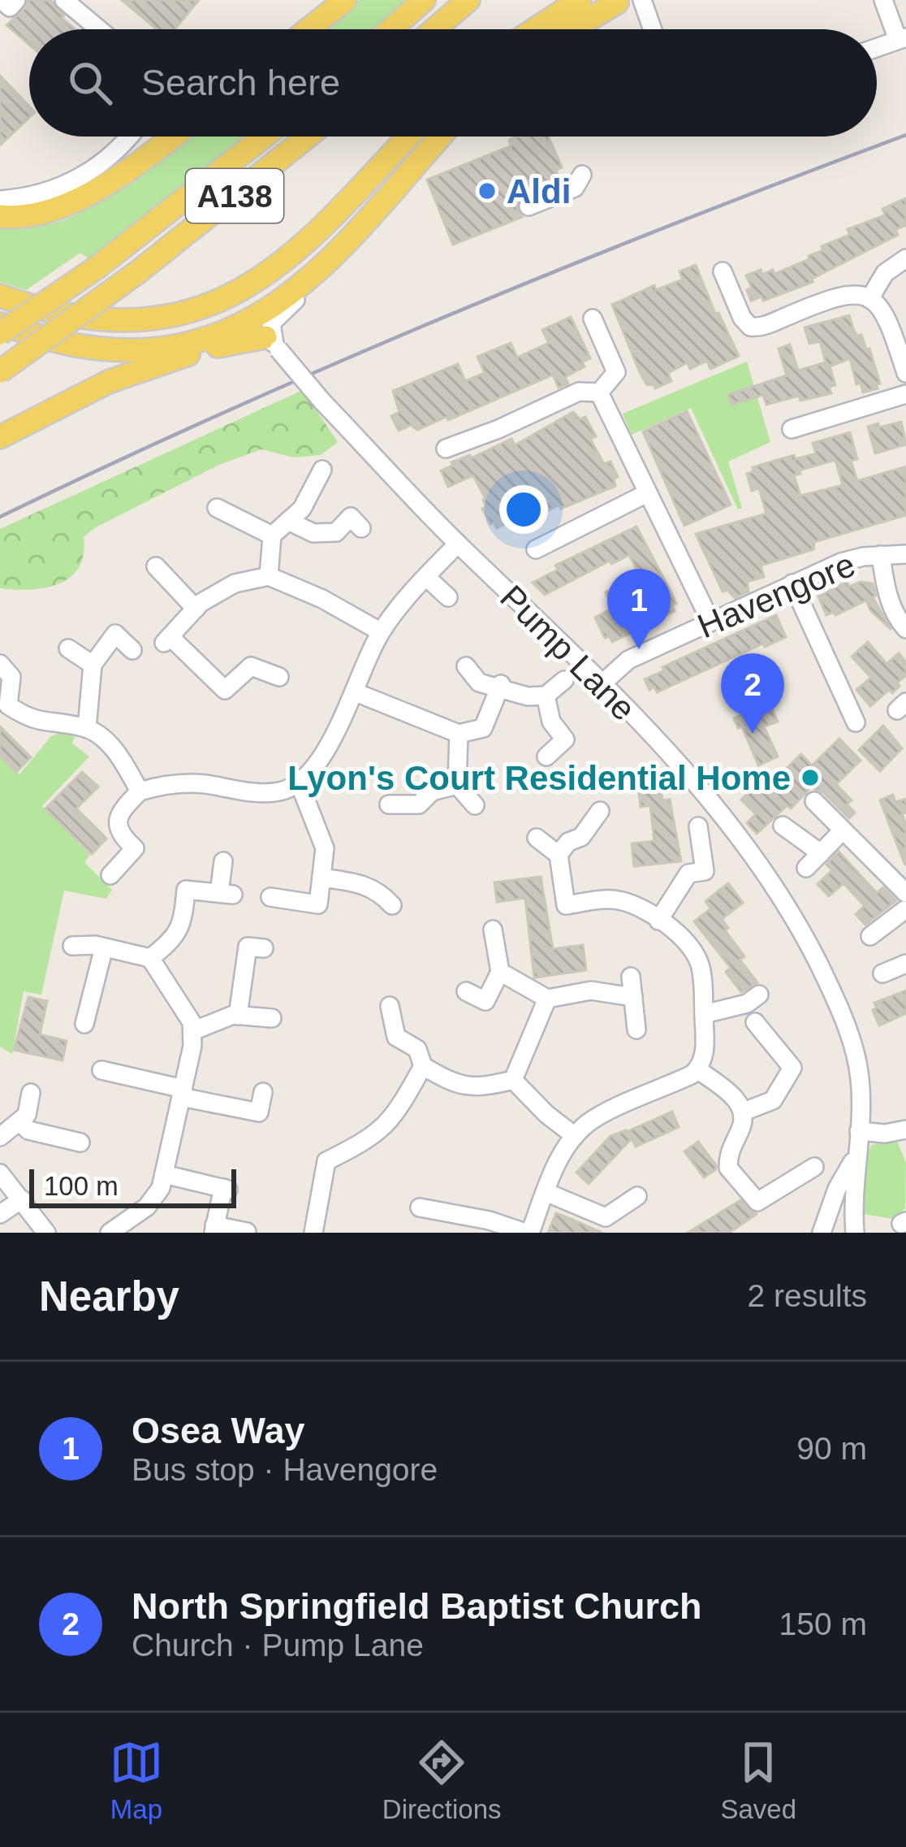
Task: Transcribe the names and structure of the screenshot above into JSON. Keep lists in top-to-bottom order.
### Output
{
  "streets": {
    "main road": ["A138"],
    "street": ["Havengore", "Pump Lane"]
  },
  "crossings": [
    ["Havengore", "Pump Lane"]
  ],
  "places": ["Aldi", "Lyon's Court Residential Home"],
  "scale_bar": "100 m",
  "page": {
    "search": "Search here",
    "pins": ["1", "2"],
    "scale": "100 m",
    "heading": ["Nearby", "2 results"],
    "list": [
      {
        "mark": "1",
        "name": "Osea Way",
        "note": "Bus stop · Havengore",
        "value": "90 m"
      },
      {
        "mark": "2",
        "name": "North Springfield Baptist Church",
        "note": "Church · Pump Lane",
        "value": "150 m"
      }
    ],
    "nav": ["Map", "Directions", "Saved"]
  }
}
